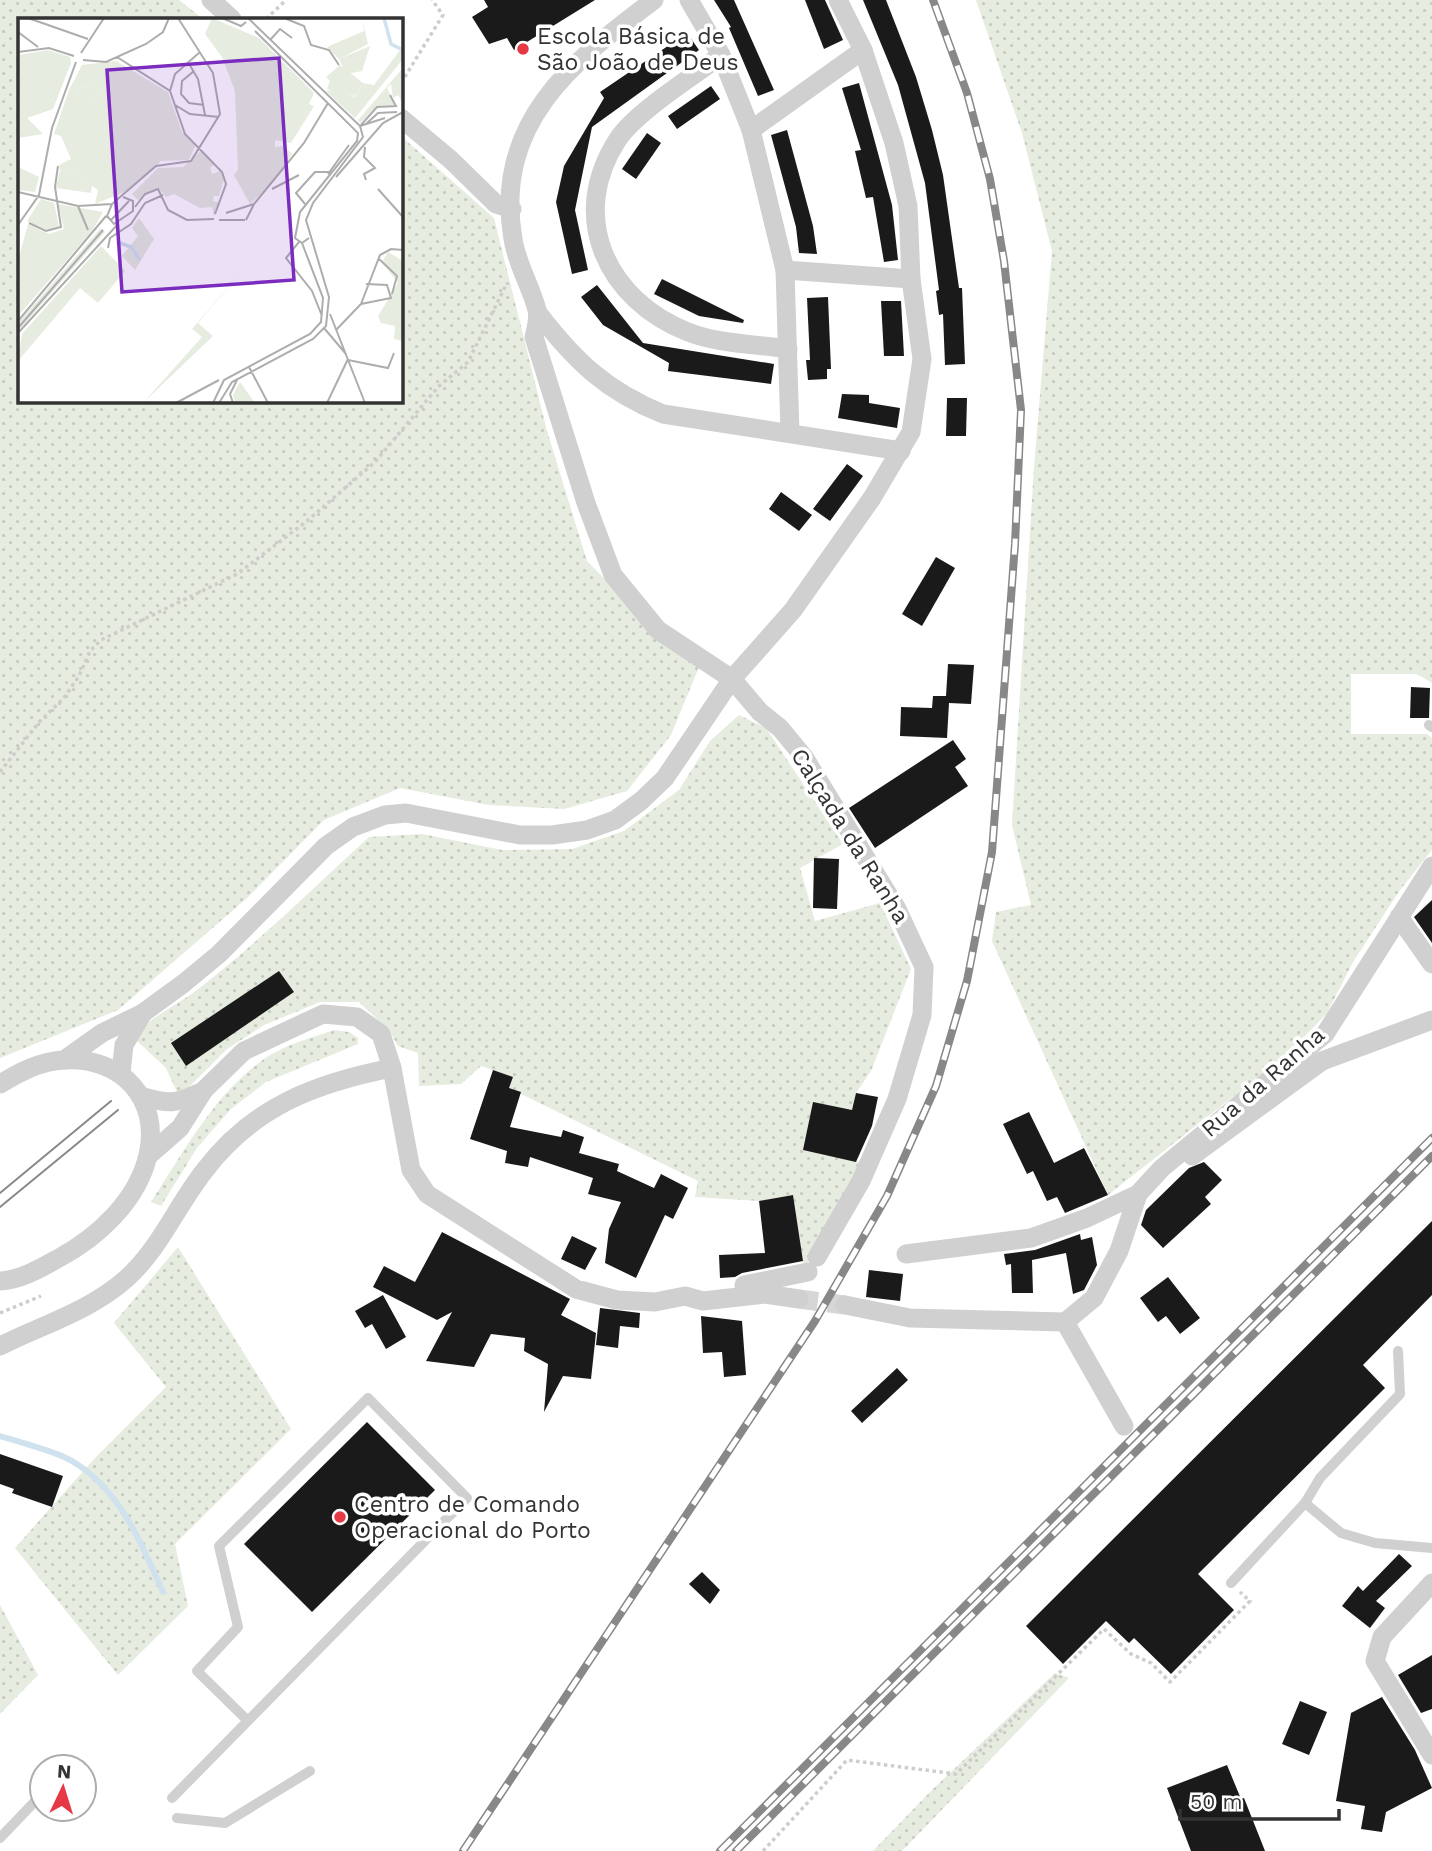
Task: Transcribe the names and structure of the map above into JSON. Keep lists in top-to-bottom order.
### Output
{
  "streets": {
    "street": ["Calçada da Ranha", "Rua da Ranha"]
  },
  "places": ["Escola Básica de São João de Deus", "Centro de Comando Operacional do Porto"],
  "scale_bar": "50 m",
  "north": "top"
}
